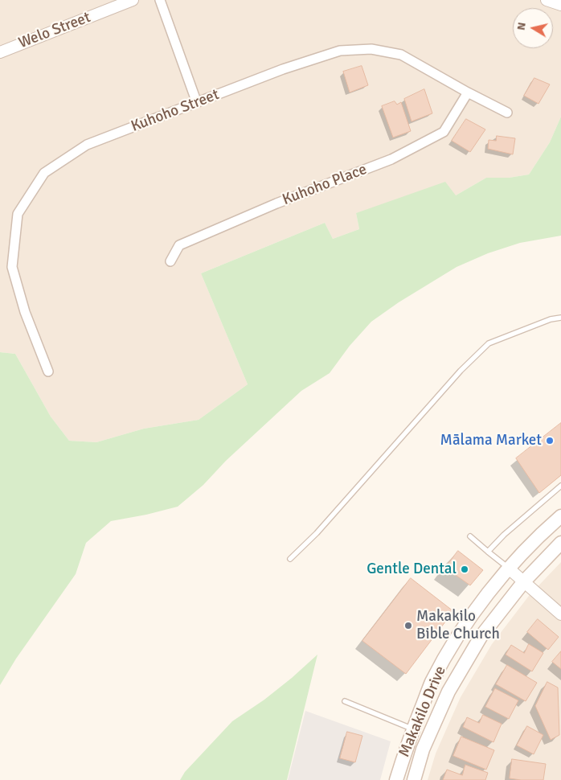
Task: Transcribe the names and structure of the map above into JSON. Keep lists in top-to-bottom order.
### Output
{
  "streets": {
    "main road": ["Makakilo Drive"],
    "street": ["Welo Street", "Kuhoho Street", "Kuhoho Place"]
  },
  "crossings": [
    ["Kuhoho Street", "Kuhoho Place"]
  ],
  "places": ["Mālama Market", "Gentle Dental", "Makakilo Bible Church"],
  "north": "left"
}
